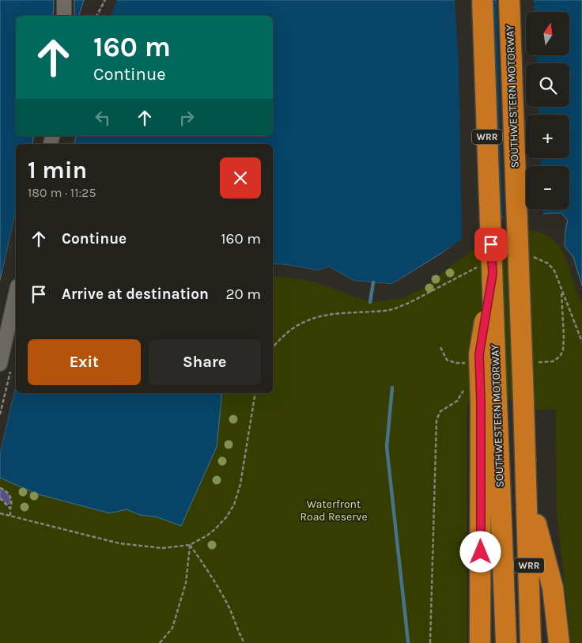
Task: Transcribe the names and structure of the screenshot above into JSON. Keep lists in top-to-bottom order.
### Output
{
  "streets": {
    "highway": ["SOUTHWESTERN MOTORWAY", "WRR"]
  },
  "parks": ["Waterfront Road Reserve"],
  "north": "top",
  "page": {
    "map_buttons": ["+", "−"],
    "turn": ["160 m", "Continue"],
    "heading": ["1 min", "180 m · 11:25"],
    "list": [
      {
        "name": "Continue",
        "value": "160 m"
      },
      {
        "name": "Arrive at destination",
        "value": "20 m"
      }
    ],
    "buttons": ["Exit", "Share"]
  }
}
